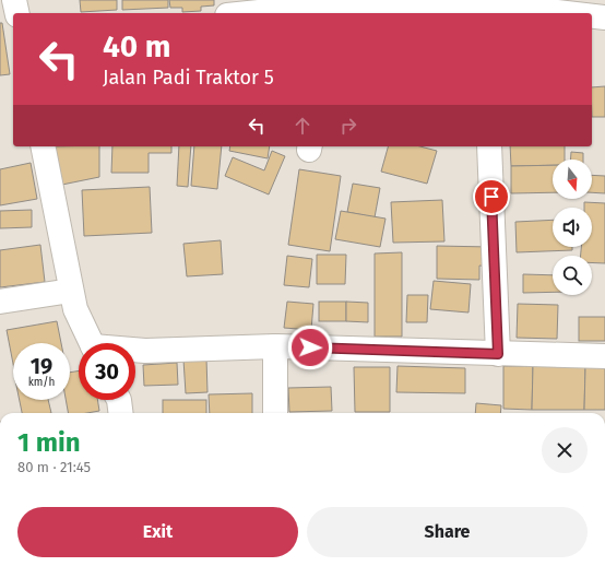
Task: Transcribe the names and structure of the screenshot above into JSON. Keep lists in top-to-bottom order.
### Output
{
  "north": "bottom",
  "page": {
    "turn": ["40 m", "Jalan Padi Traktor 5"],
    "speed": "19 km/h",
    "limit": "30",
    "heading": ["1 min", "80 m · 21:45"],
    "buttons": ["Exit", "Share"]
  }
}
